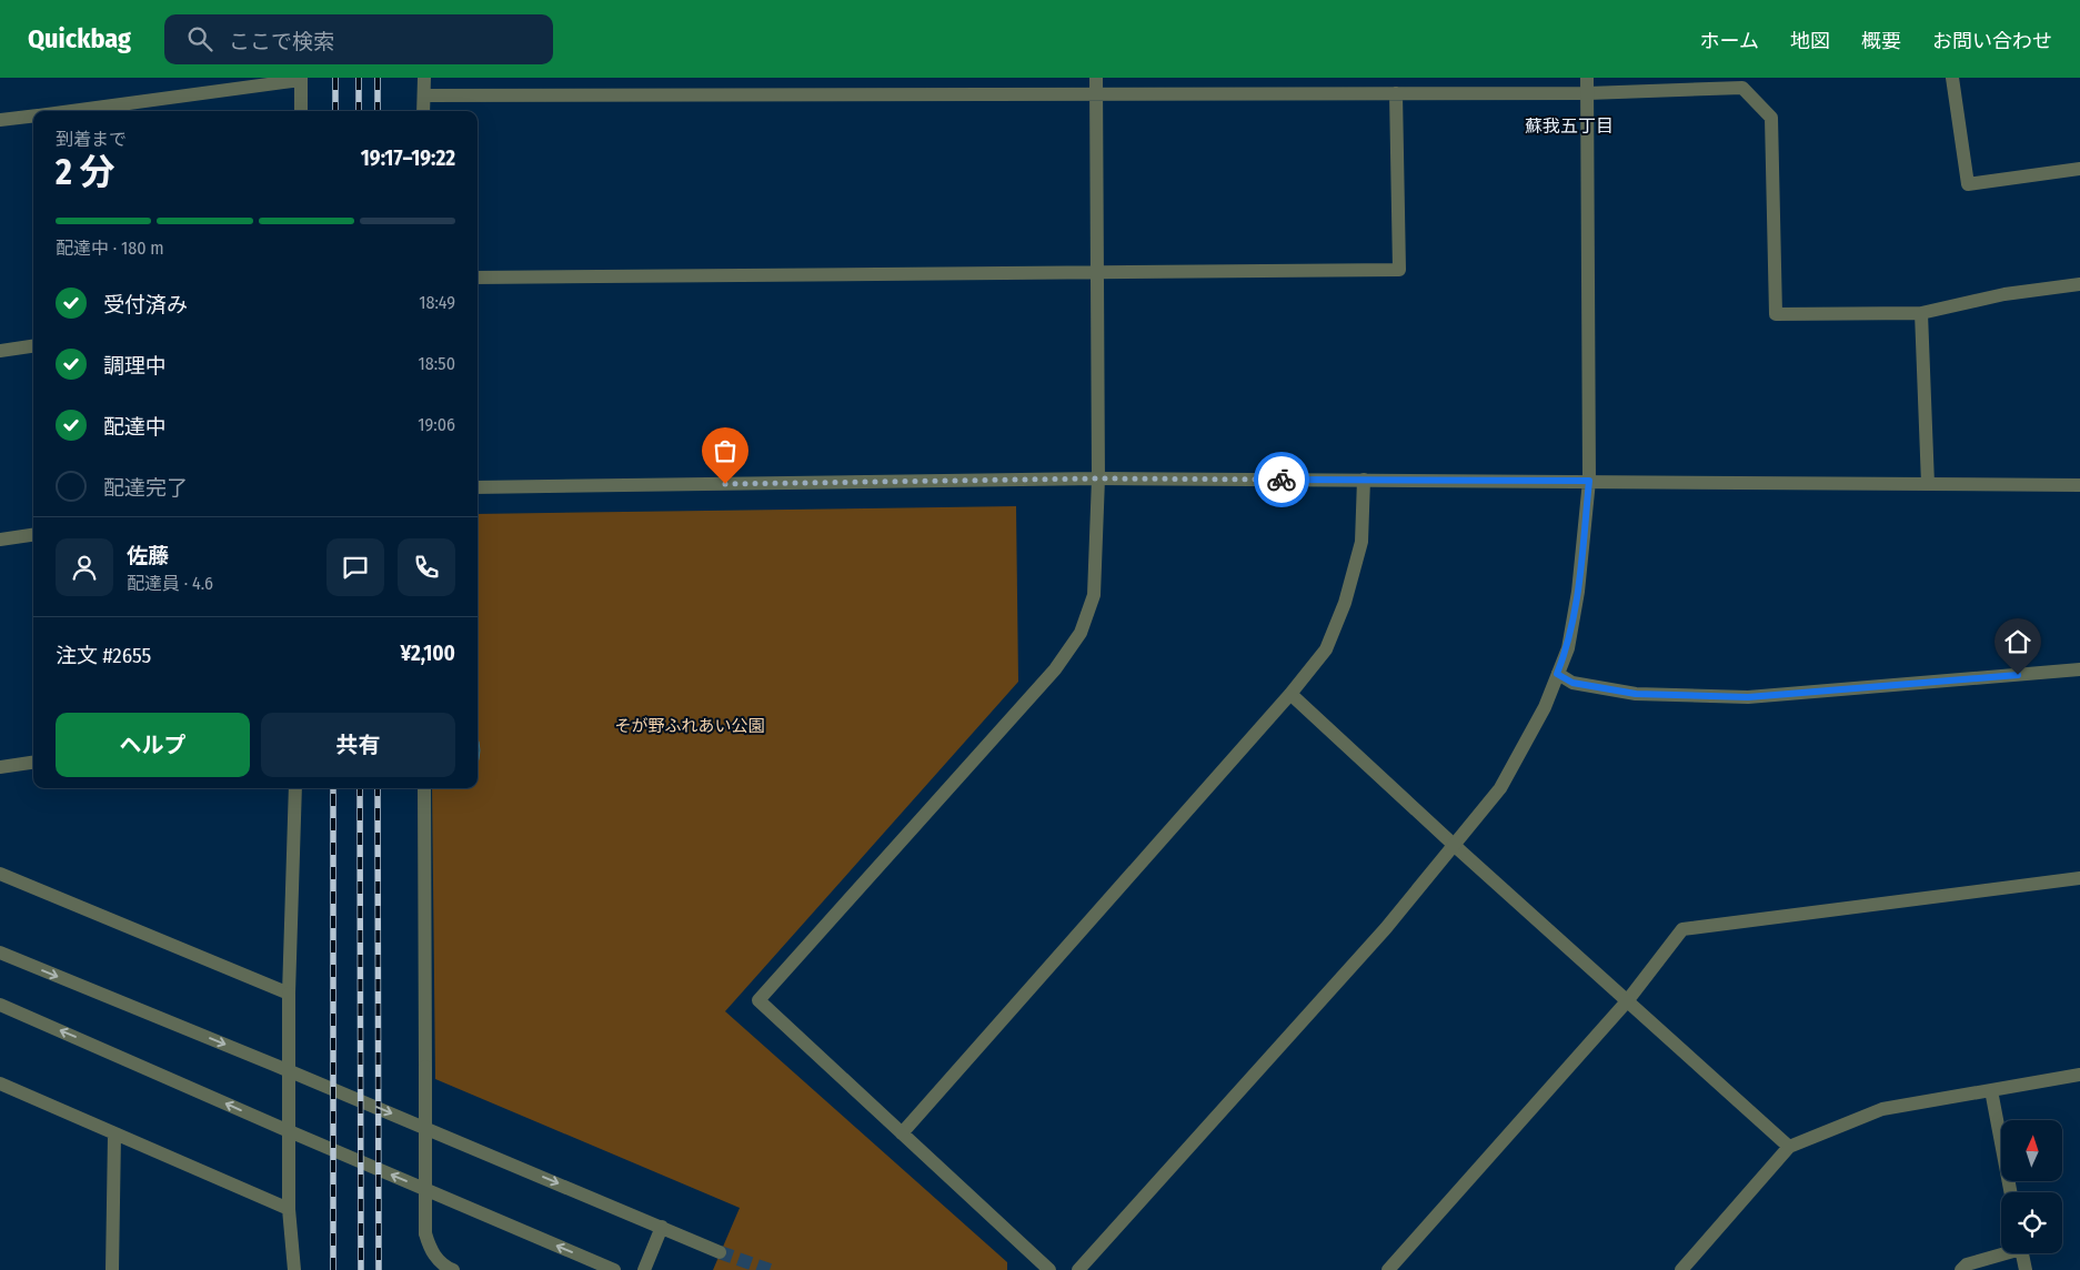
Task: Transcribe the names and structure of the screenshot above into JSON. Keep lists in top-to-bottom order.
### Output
{
  "districts": ["蘇我五丁目"],
  "parks": ["そが野ふれあい公園"],
  "north": "top",
  "page": {
    "header": "Quickbag",
    "search": "ここで検索",
    "nav": [
      "ホーム",
      "地図",
      "概要",
      "お問い合わせ"
    ],
    "heading": ["2 分", "到着まで", "19:17–19:22"],
    "panel": [
      "佐藤",
      "配達員 · 4.6",
      "注文 #2655",
      "¥2,100"
    ],
    "bar": "配達中 · 180 m",
    "list": [
      ["受付済み", "18:49"],
      ["調理中", "18:50"],
      ["配達中", "19:06"],
      "配達完了"
    ],
    "buttons": ["ヘルプ", "共有"]
  }
}
